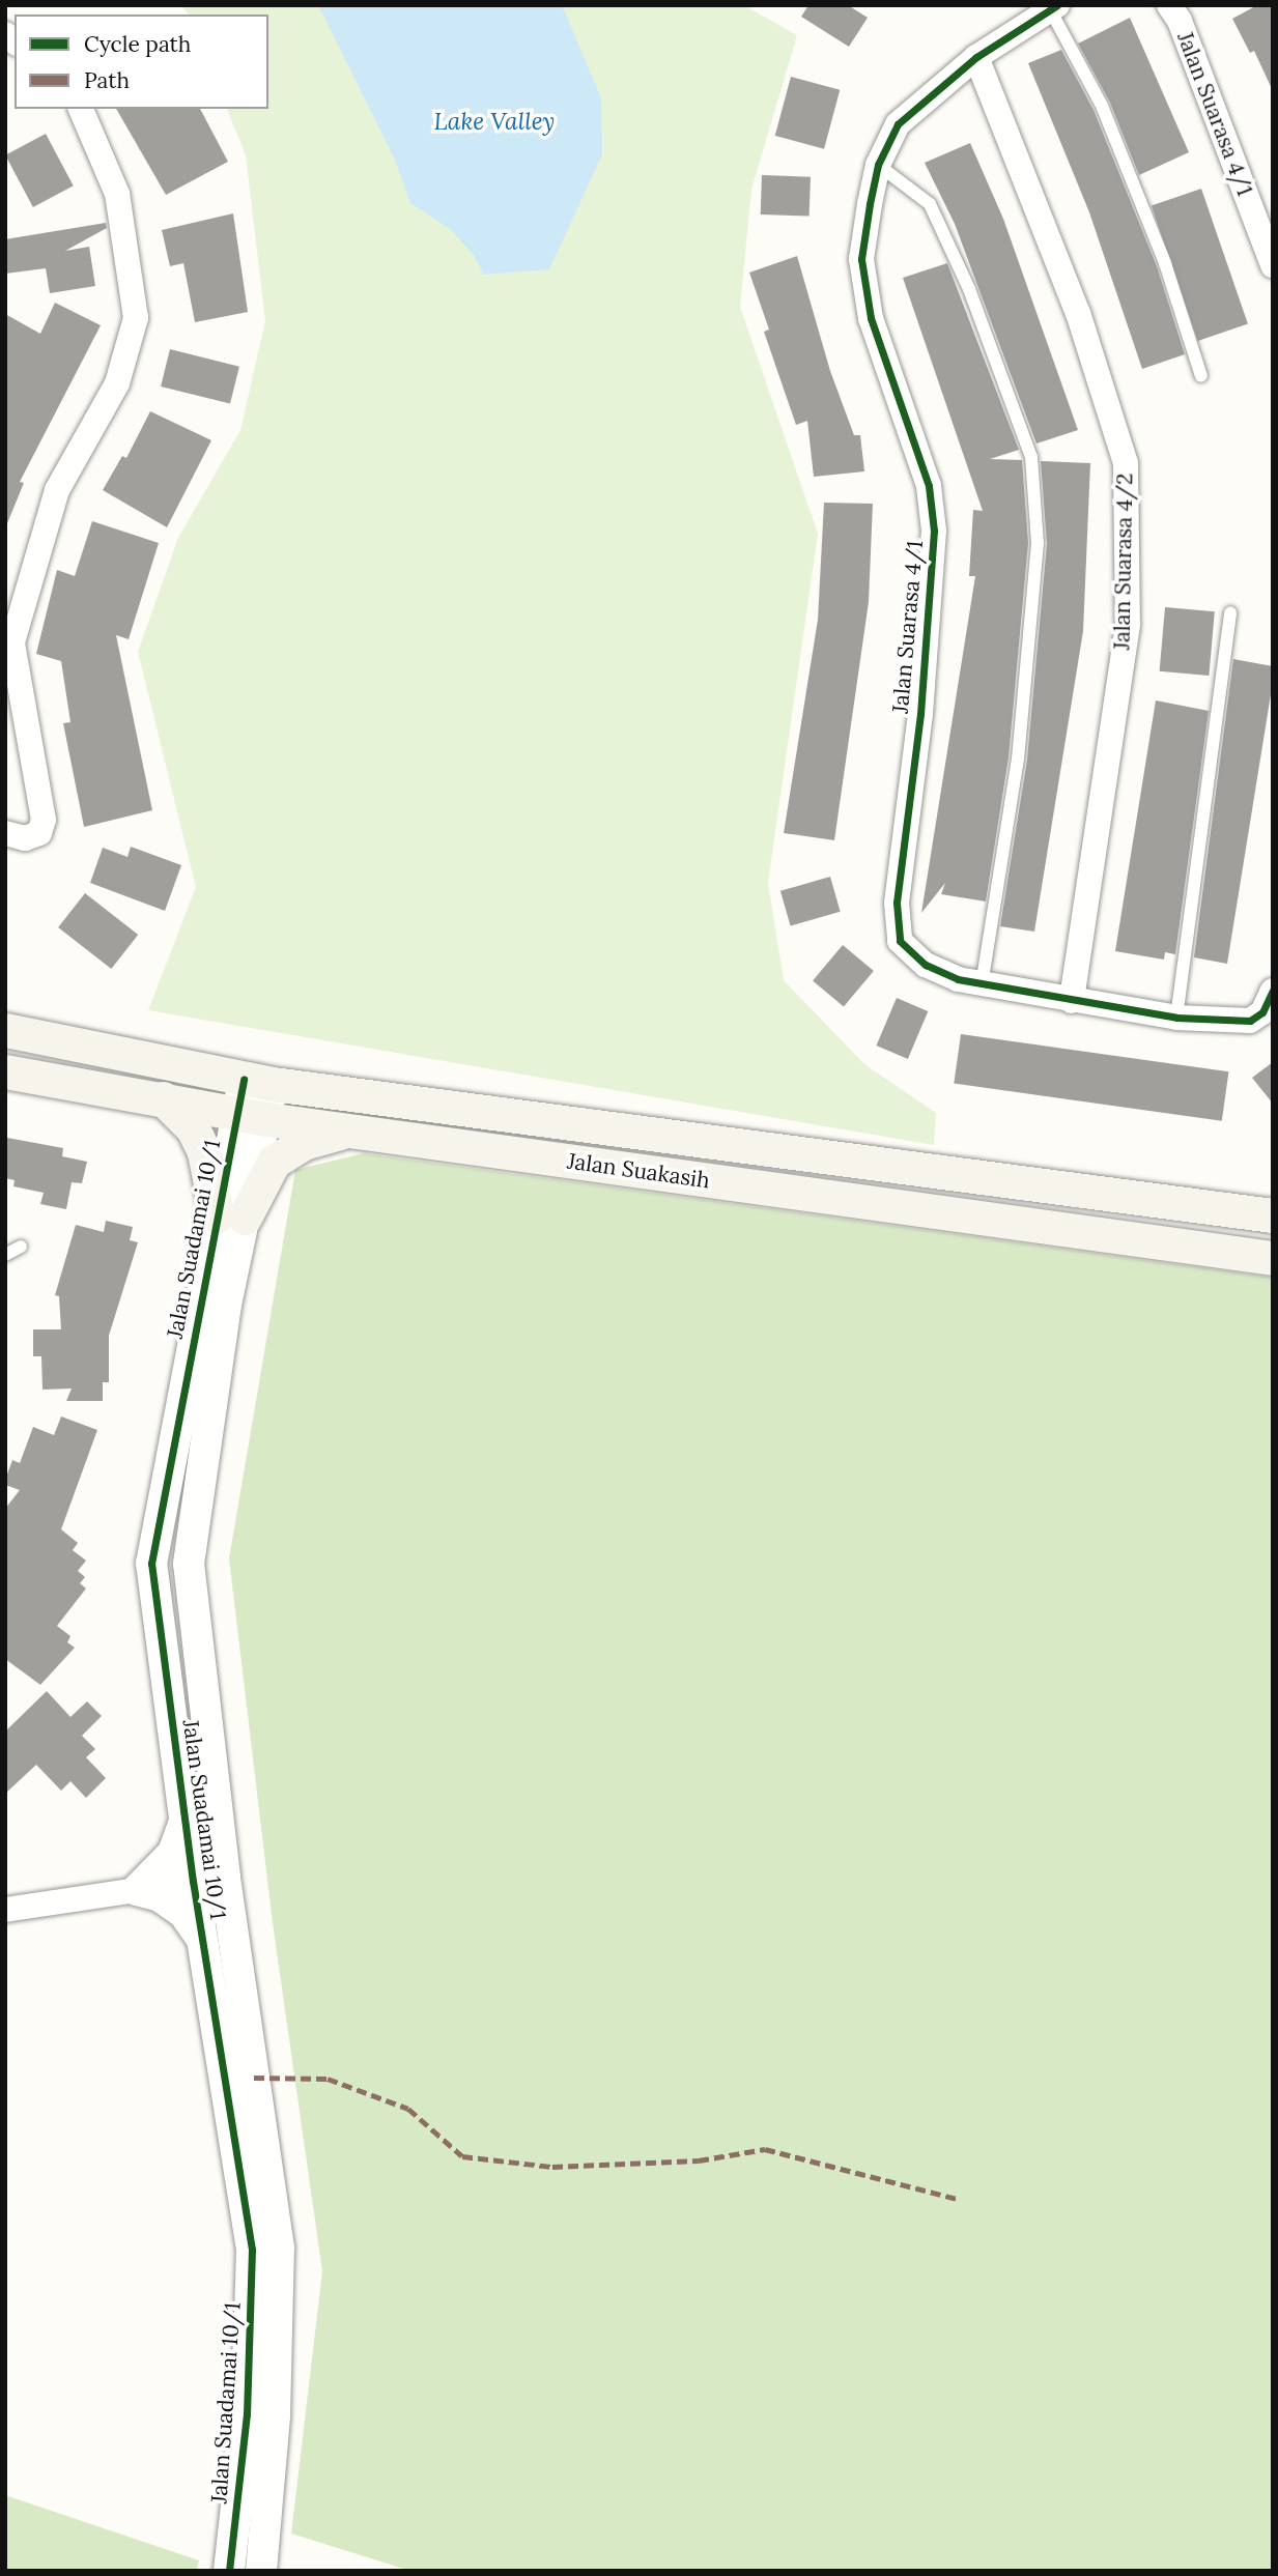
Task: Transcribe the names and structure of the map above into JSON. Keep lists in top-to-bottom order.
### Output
{
  "streets": {
    "main road": ["Jalan Suakasih"],
    "street": ["Jalan Suarasa 4/1", "Jalan Suarasa 4/2", "Jalan Suadamai 10/1"]
  },
  "crossings": [
    ["Jalan Suarasa 4/1", "Jalan Suarasa 4/2"],
    ["Jalan Suakasih", "Jalan Suadamai 10/1"]
  ],
  "water": ["Lake Valley"],
  "legend": ["Cycle path", "Path"]
}
